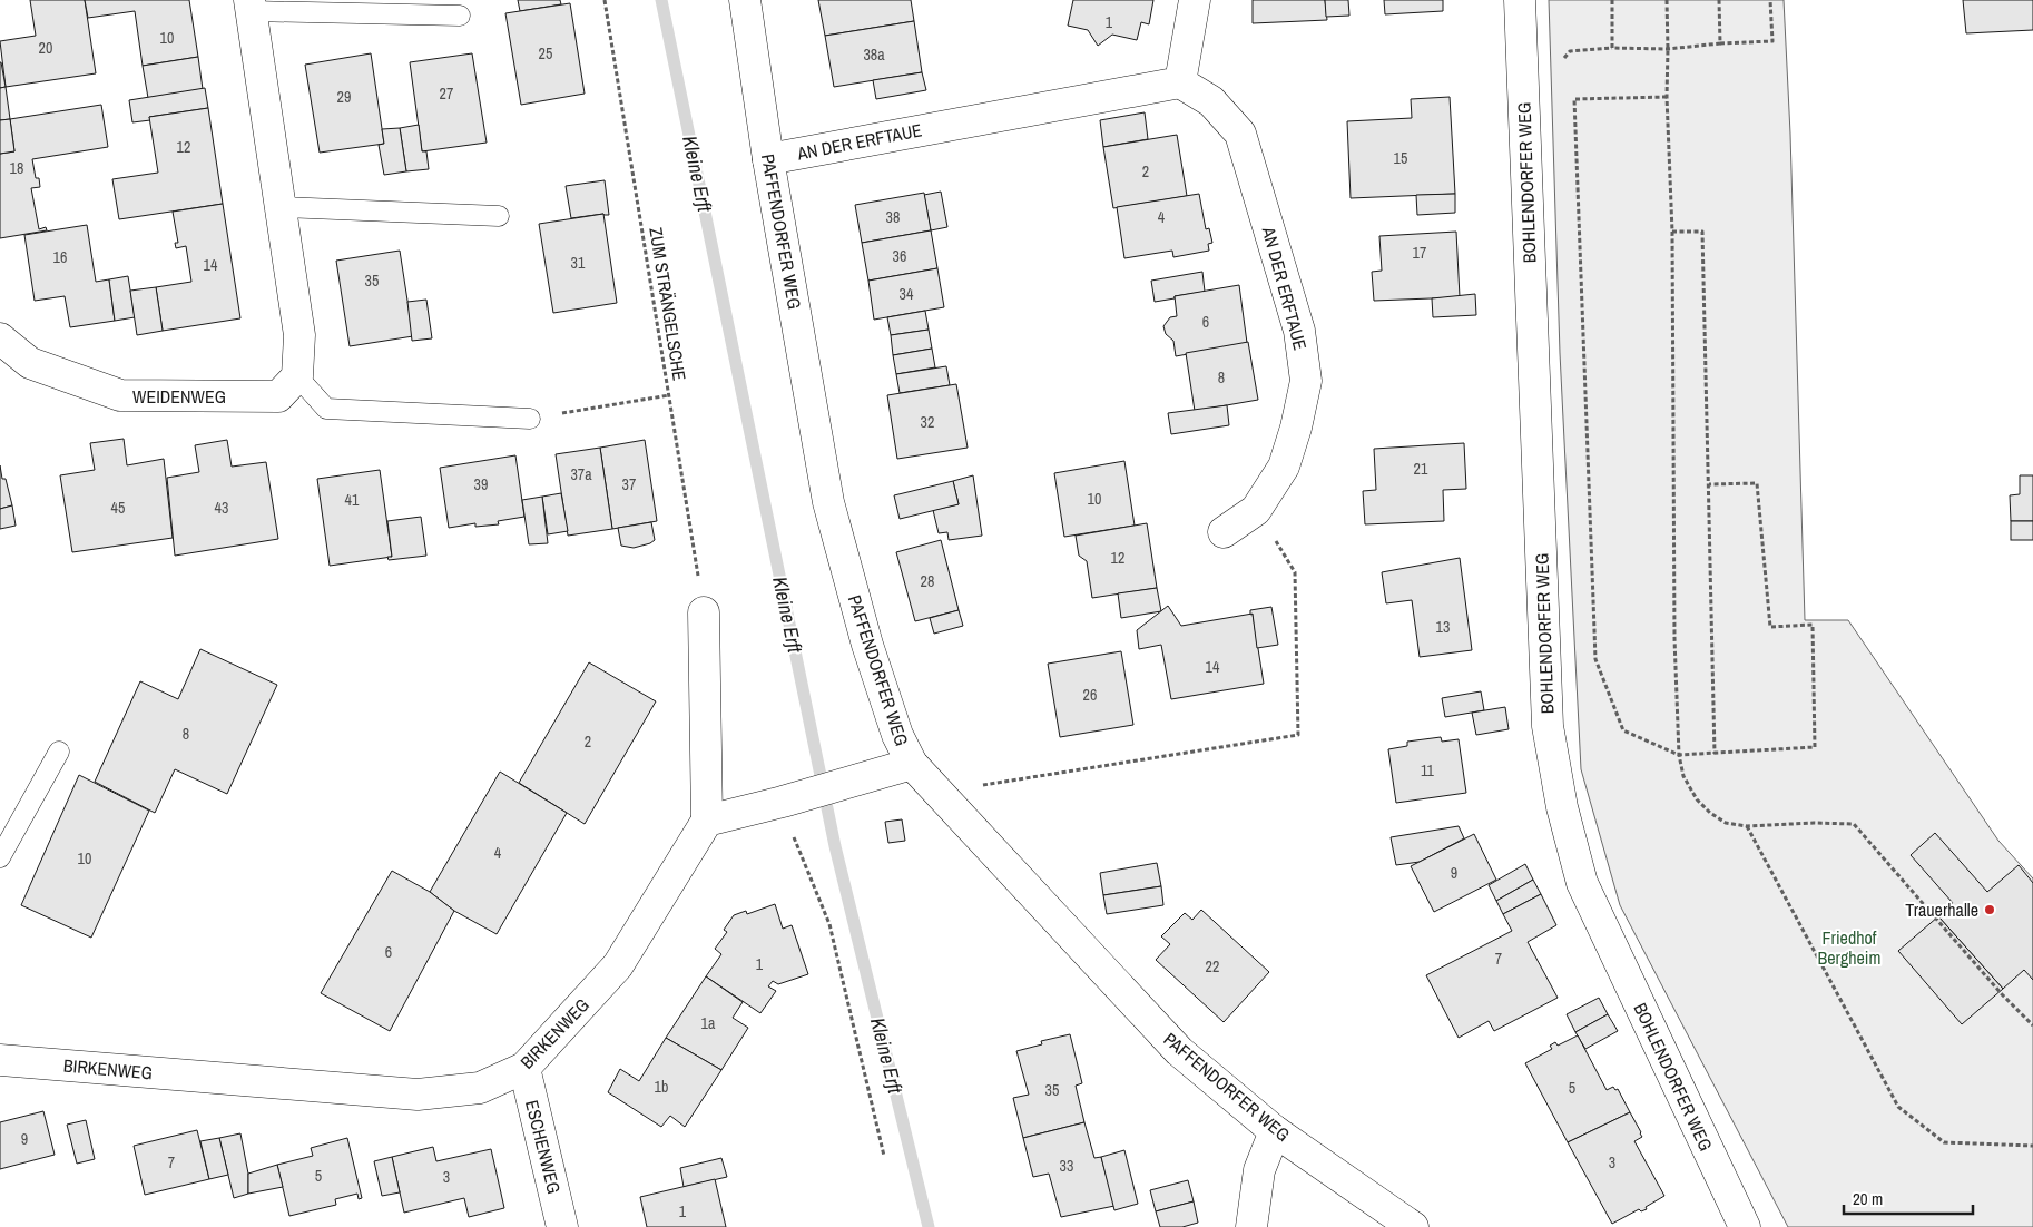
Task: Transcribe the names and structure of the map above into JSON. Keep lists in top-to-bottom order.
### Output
{
  "streets": {
    "street": [
      "AN DER ERFTAUE",
      "BOHLENDORFER WEG",
      "PAFFENDORFER WEG",
      "WEIDENWEG",
      "BIRKENWEG",
      "ESCHENWEG"
    ],
    "path": ["ZUM STRÄNGELSCHE"]
  },
  "crossings": [
    ["AN DER ERFTAUE", "PAFFENDORFER WEG"],
    ["BIRKENWEG", "ESCHENWEG"]
  ],
  "water": ["Kleine Erft"],
  "parks": ["Friedhof Bergheim"],
  "places": ["Trauerhalle"],
  "house_numbers": [
    "1",
    "10",
    "20",
    "25",
    "38a",
    "27",
    "29",
    "12",
    "15",
    "18",
    "2",
    "38",
    "4",
    "17",
    "36",
    "16",
    "31",
    "14",
    "35",
    "34",
    "6",
    "8",
    "32",
    "21",
    "37a",
    "39",
    "37",
    "10",
    "41",
    "45",
    "43",
    "12",
    "28",
    "13",
    "14",
    "26",
    "8",
    "2",
    "11",
    "4",
    "10",
    "9",
    "6",
    "7",
    "1",
    "22",
    "1a",
    "1b",
    "5",
    "35",
    "9",
    "7",
    "3",
    "33",
    "5",
    "3",
    "1"
  ],
  "scale_bar": "20 m"
}
